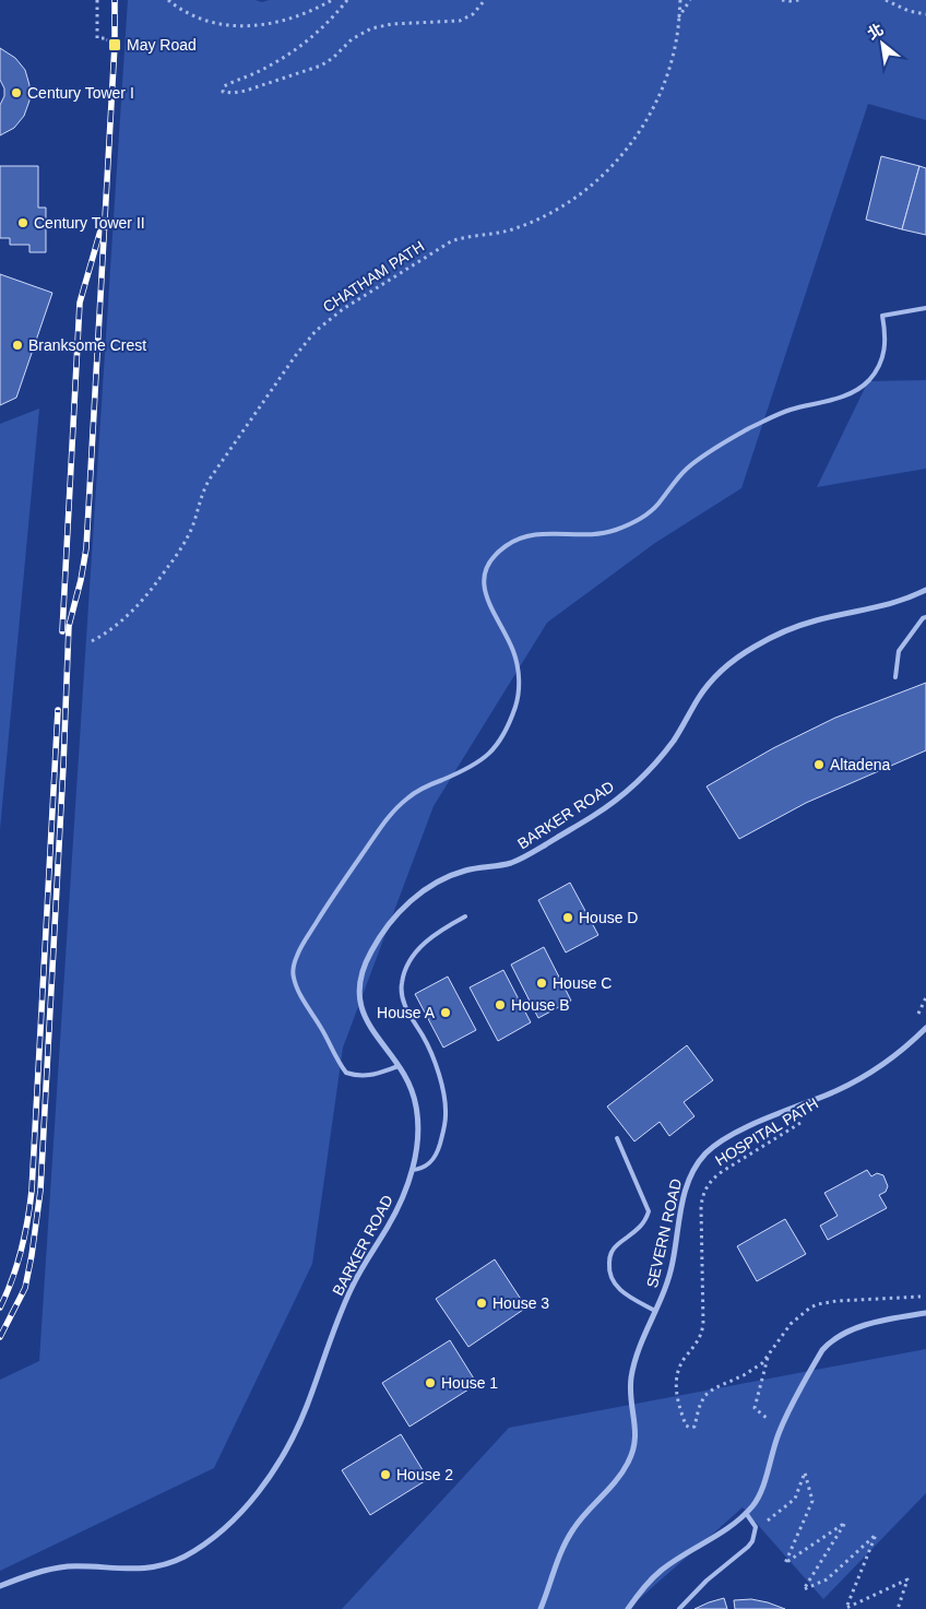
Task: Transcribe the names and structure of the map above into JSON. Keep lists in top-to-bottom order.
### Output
{
  "streets": {
    "street": ["BARKER ROAD", "SEVERN ROAD"],
    "path": ["CHATHAM PATH", "HOSPITAL PATH"]
  },
  "places": {
    "transit": ["May Road"],
    "other": [
      "Century Tower I",
      "Century Tower II",
      "Branksome Crest",
      "Altadena",
      "House D",
      "House C",
      "House B",
      "House A",
      "House 3",
      "House 1",
      "House 2"
    ]
  },
  "north": "top left"
}
